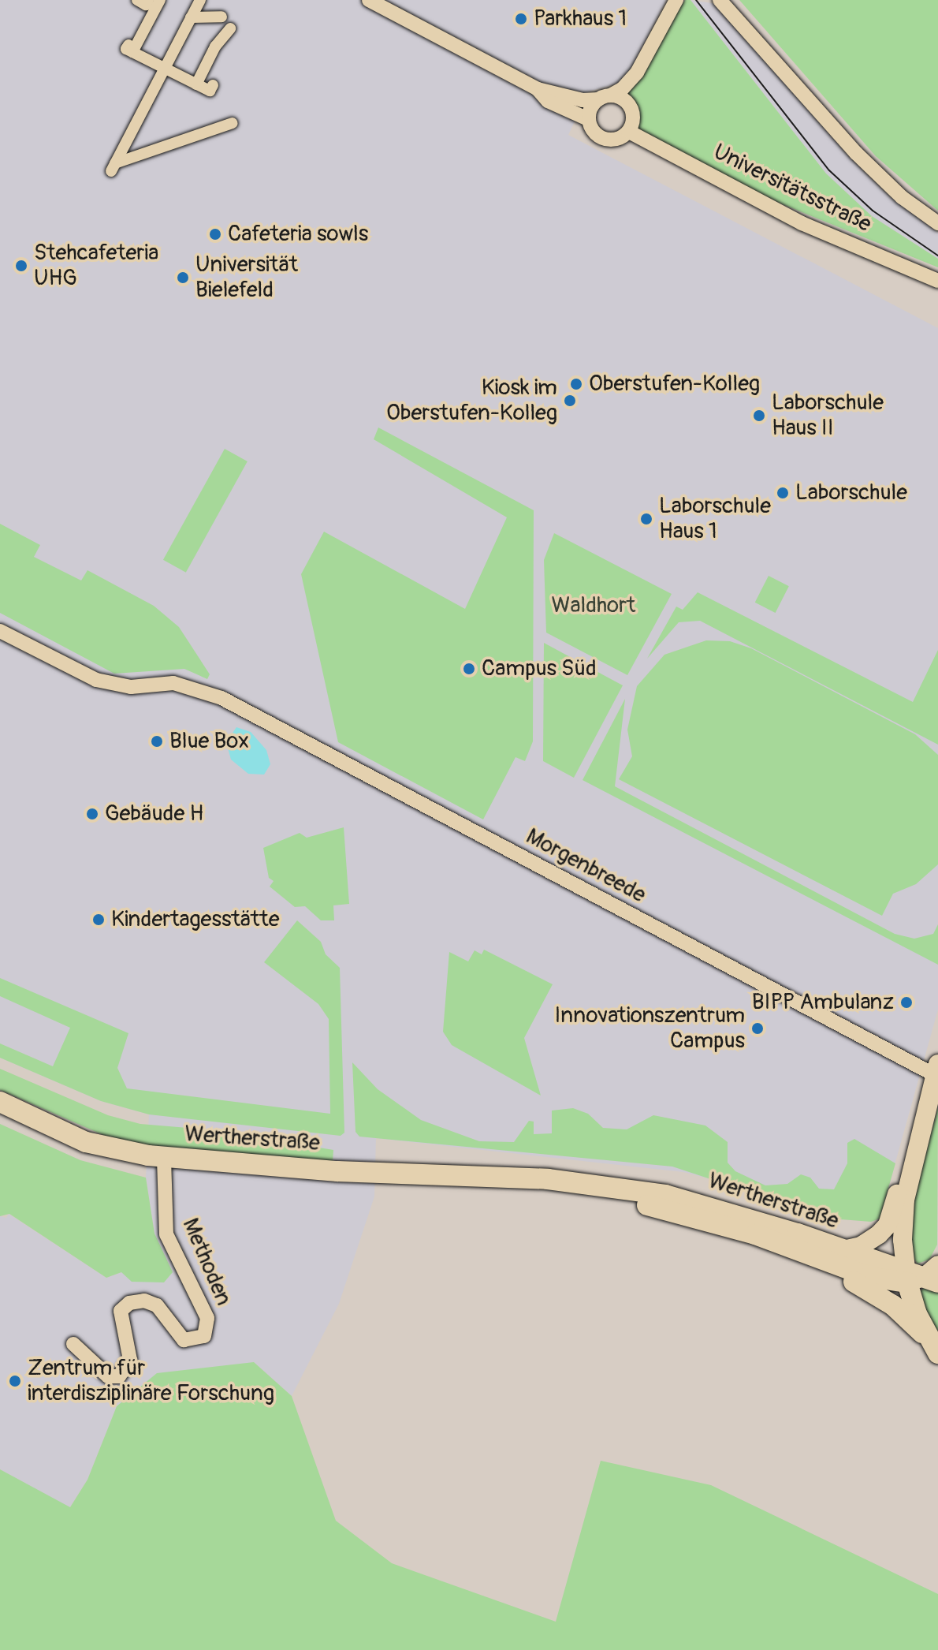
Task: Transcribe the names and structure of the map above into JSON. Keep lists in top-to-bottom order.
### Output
{
  "streets": {
    "main road": ["Wertherstraße"],
    "street": ["Universitätsstraße", "Morgenbreede", "Methoden"]
  },
  "crossings": [
    ["Wertherstraße", "Methoden"]
  ],
  "parks": ["Waldhort"],
  "places": [
    "Parkhaus 1",
    "Cafeteria sowls",
    "Stehcafeteria UHG",
    "Universität Bielefeld",
    "Oberstufen-Kolleg",
    "Kiosk im Oberstufen-Kolleg",
    "Laborschule Haus II",
    "Laborschule",
    "Laborschule Haus 1",
    "Campus Süd",
    "Blue Box",
    "Gebäude H",
    "Kindertagesstätte",
    "BIPP Ambulanz",
    "Innovationszentrum Campus",
    "Zentrum für interdisziplinäre Forschung"
  ]
}
